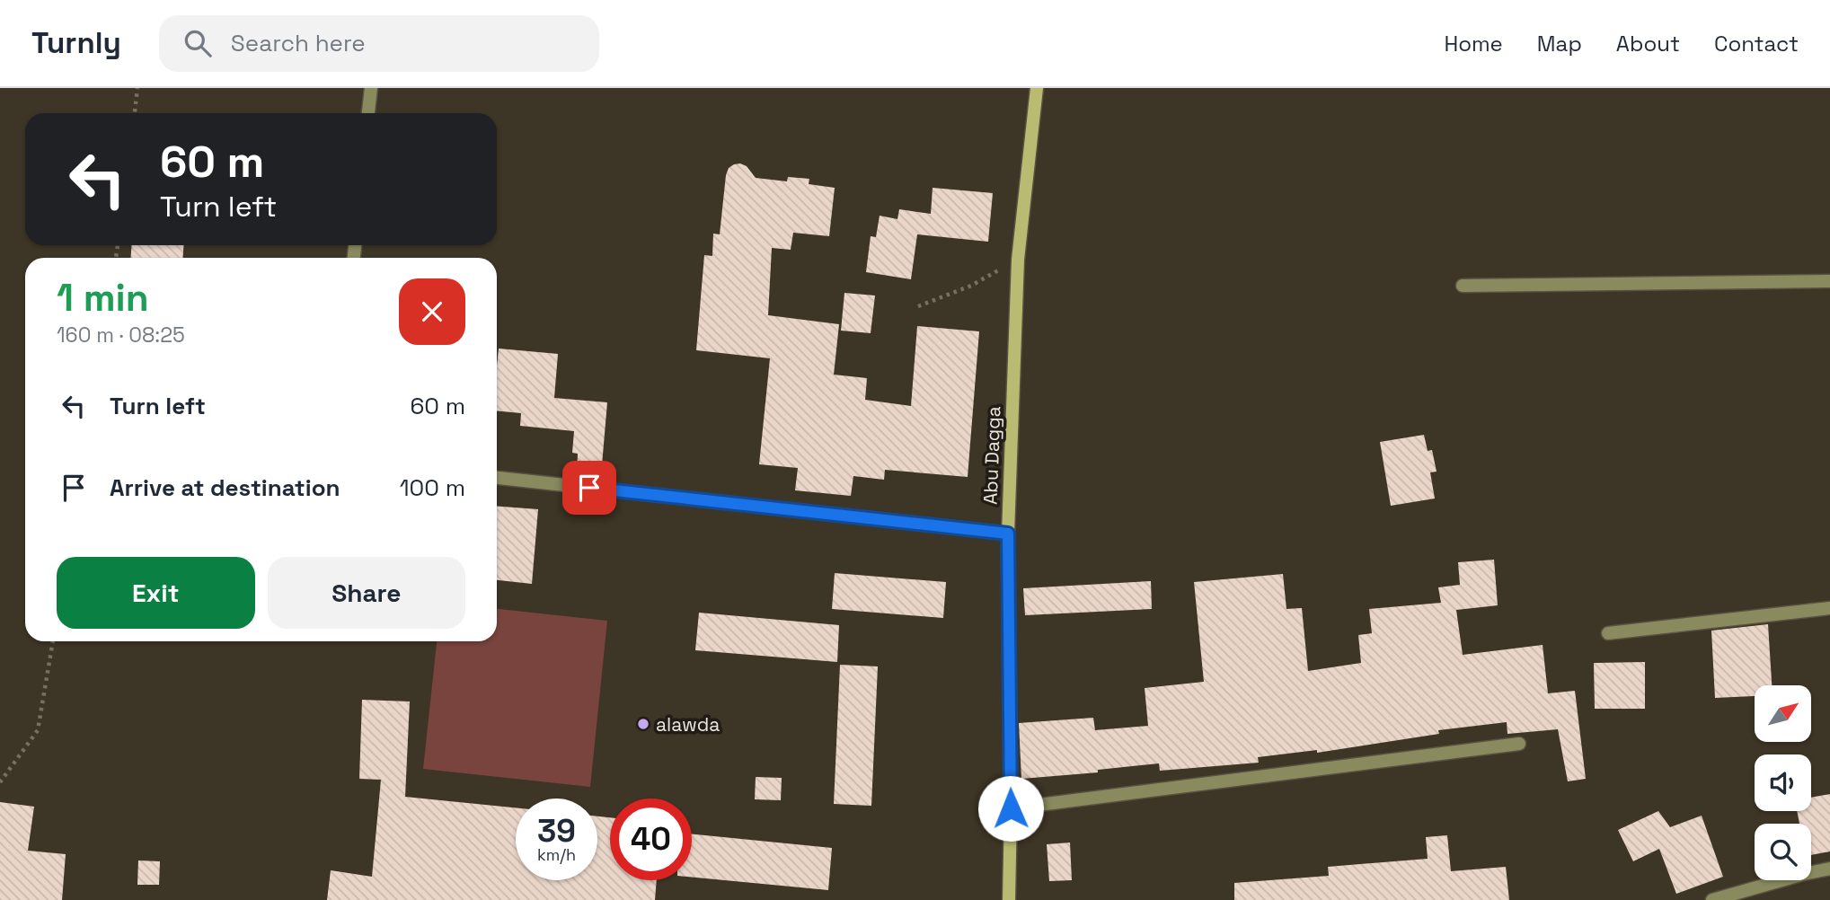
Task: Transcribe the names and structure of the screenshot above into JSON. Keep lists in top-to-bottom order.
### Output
{
  "streets": {
    "street": ["Abu Dagga"]
  },
  "places": ["alawda"],
  "north": "top right",
  "page": {
    "header": "Turnly",
    "search": "Search here",
    "nav": [
      "Home",
      "Map",
      "About",
      "Contact"
    ],
    "turn": ["60 m", "Turn left"],
    "heading": ["1 min", "160 m · 08:25"],
    "list": [
      {
        "name": "Turn left",
        "value": "60 m"
      },
      {
        "name": "Arrive at destination",
        "value": "100 m"
      }
    ],
    "buttons": ["Exit", "Share"],
    "speed": "39 km/h",
    "limit": "40"
  }
}
